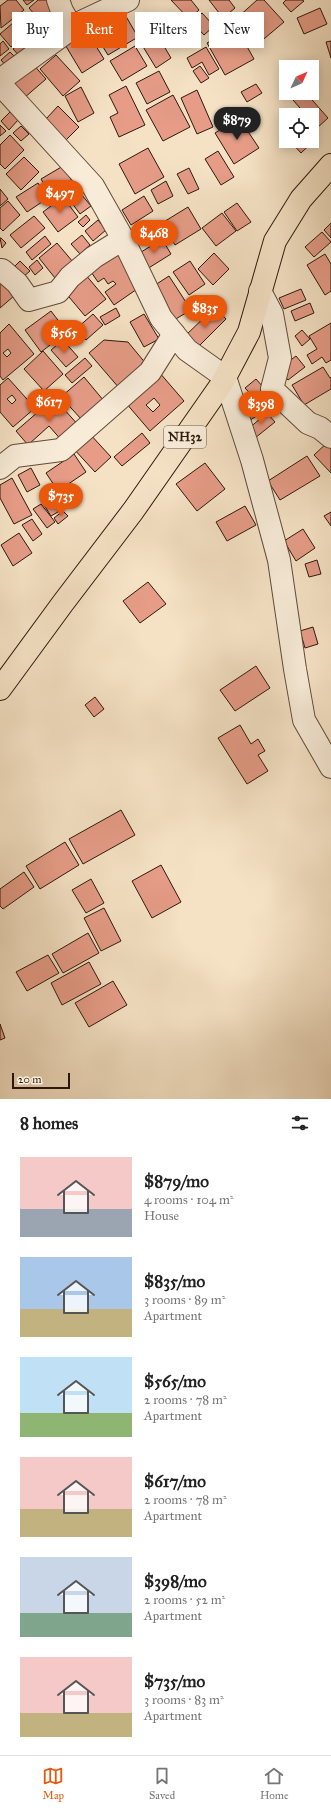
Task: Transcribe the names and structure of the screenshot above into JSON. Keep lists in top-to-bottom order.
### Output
{
  "streets": {
    "main road": ["NH32"]
  },
  "scale_bar": "20 m",
  "north": "top right",
  "page": {
    "chip": [
      "Buy",
      "Rent",
      "Filters",
      "New"
    ],
    "price": [
      "$879",
      "$497",
      "$468",
      "$835",
      "$565",
      "$617",
      "$398",
      "$735"
    ],
    "scale": "20 m",
    "heading": "8 homes",
    "list": [
      {
        "name": "$879/mo",
        "note": "4 rooms · 104 m² · House"
      },
      {
        "name": "$835/mo",
        "note": "3 rooms · 89 m² · Apartment"
      },
      {
        "name": "$565/mo",
        "note": "2 rooms · 78 m² · Apartment"
      },
      {
        "name": "$617/mo",
        "note": "2 rooms · 78 m² · Apartment"
      },
      {
        "name": "$398/mo",
        "note": "2 rooms · 52 m² · Apartment"
      },
      {
        "name": "$735/mo",
        "note": "3 rooms · 83 m² · Apartment"
      }
    ],
    "tabs": ["Map", "Saved", "Home"]
  }
}
